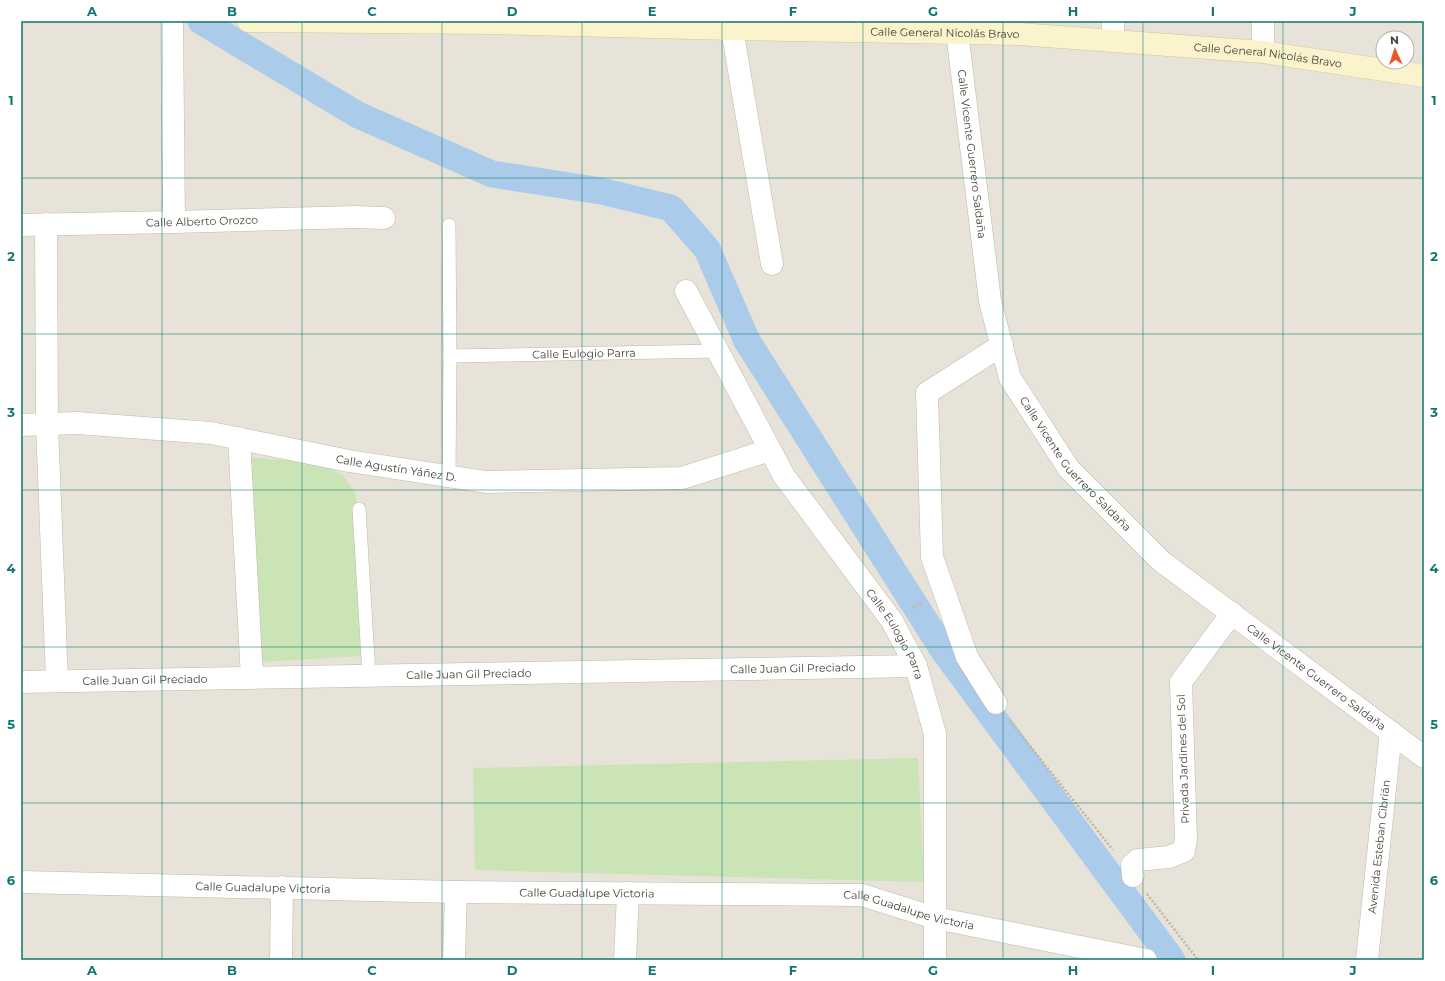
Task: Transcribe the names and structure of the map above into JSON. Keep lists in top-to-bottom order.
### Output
{
  "streets": {
    "street": [
      "Calle General Nicolás Bravo",
      "Calle Vicente Guerrero Saldaña",
      "Calle Alberto Orozco",
      "Calle Eulogio Parra",
      "Calle Agustín Yáñez D.",
      "Calle Juan Gil Preciado",
      "Privada Jardines del Sol",
      "Avenida Esteban Cibrián",
      "Calle Guadalupe Victoria"
    ]
  },
  "crossings": [
    ["Calle General Nicolás Bravo", "Calle Vicente Guerrero Saldaña"],
    ["Calle Vicente Guerrero Saldaña", "Privada Jardines del Sol"],
    ["Calle Vicente Guerrero Saldaña", "Avenida Esteban Cibrián"],
    ["Calle Eulogio Parra", "Calle Agustín Yáñez D."],
    ["Calle Eulogio Parra", "Calle Juan Gil Preciado"],
    ["Calle Eulogio Parra", "Calle Guadalupe Victoria"]
  ],
  "north": "top",
  "grid": {
    "columns": [
      "A",
      "B",
      "C",
      "D",
      "E",
      "F",
      "G",
      "H",
      "I",
      "J"
    ],
    "rows": [
      "1",
      "2",
      "3",
      "4",
      "5",
      "6"
    ]
  }
}
